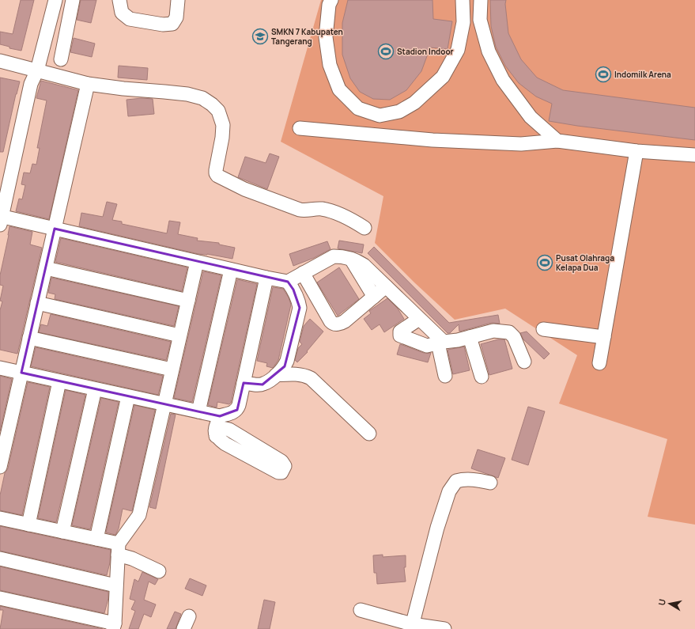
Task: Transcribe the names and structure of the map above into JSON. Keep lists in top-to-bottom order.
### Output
{
  "places": {
    "school or university": ["SMKN 7 Kabupaten Tangerang"],
    "sports": ["Stadion Indoor", "Indomilk Arena", "Pusat Olahraga Kelapa Dua"]
  },
  "north": "left"
}
